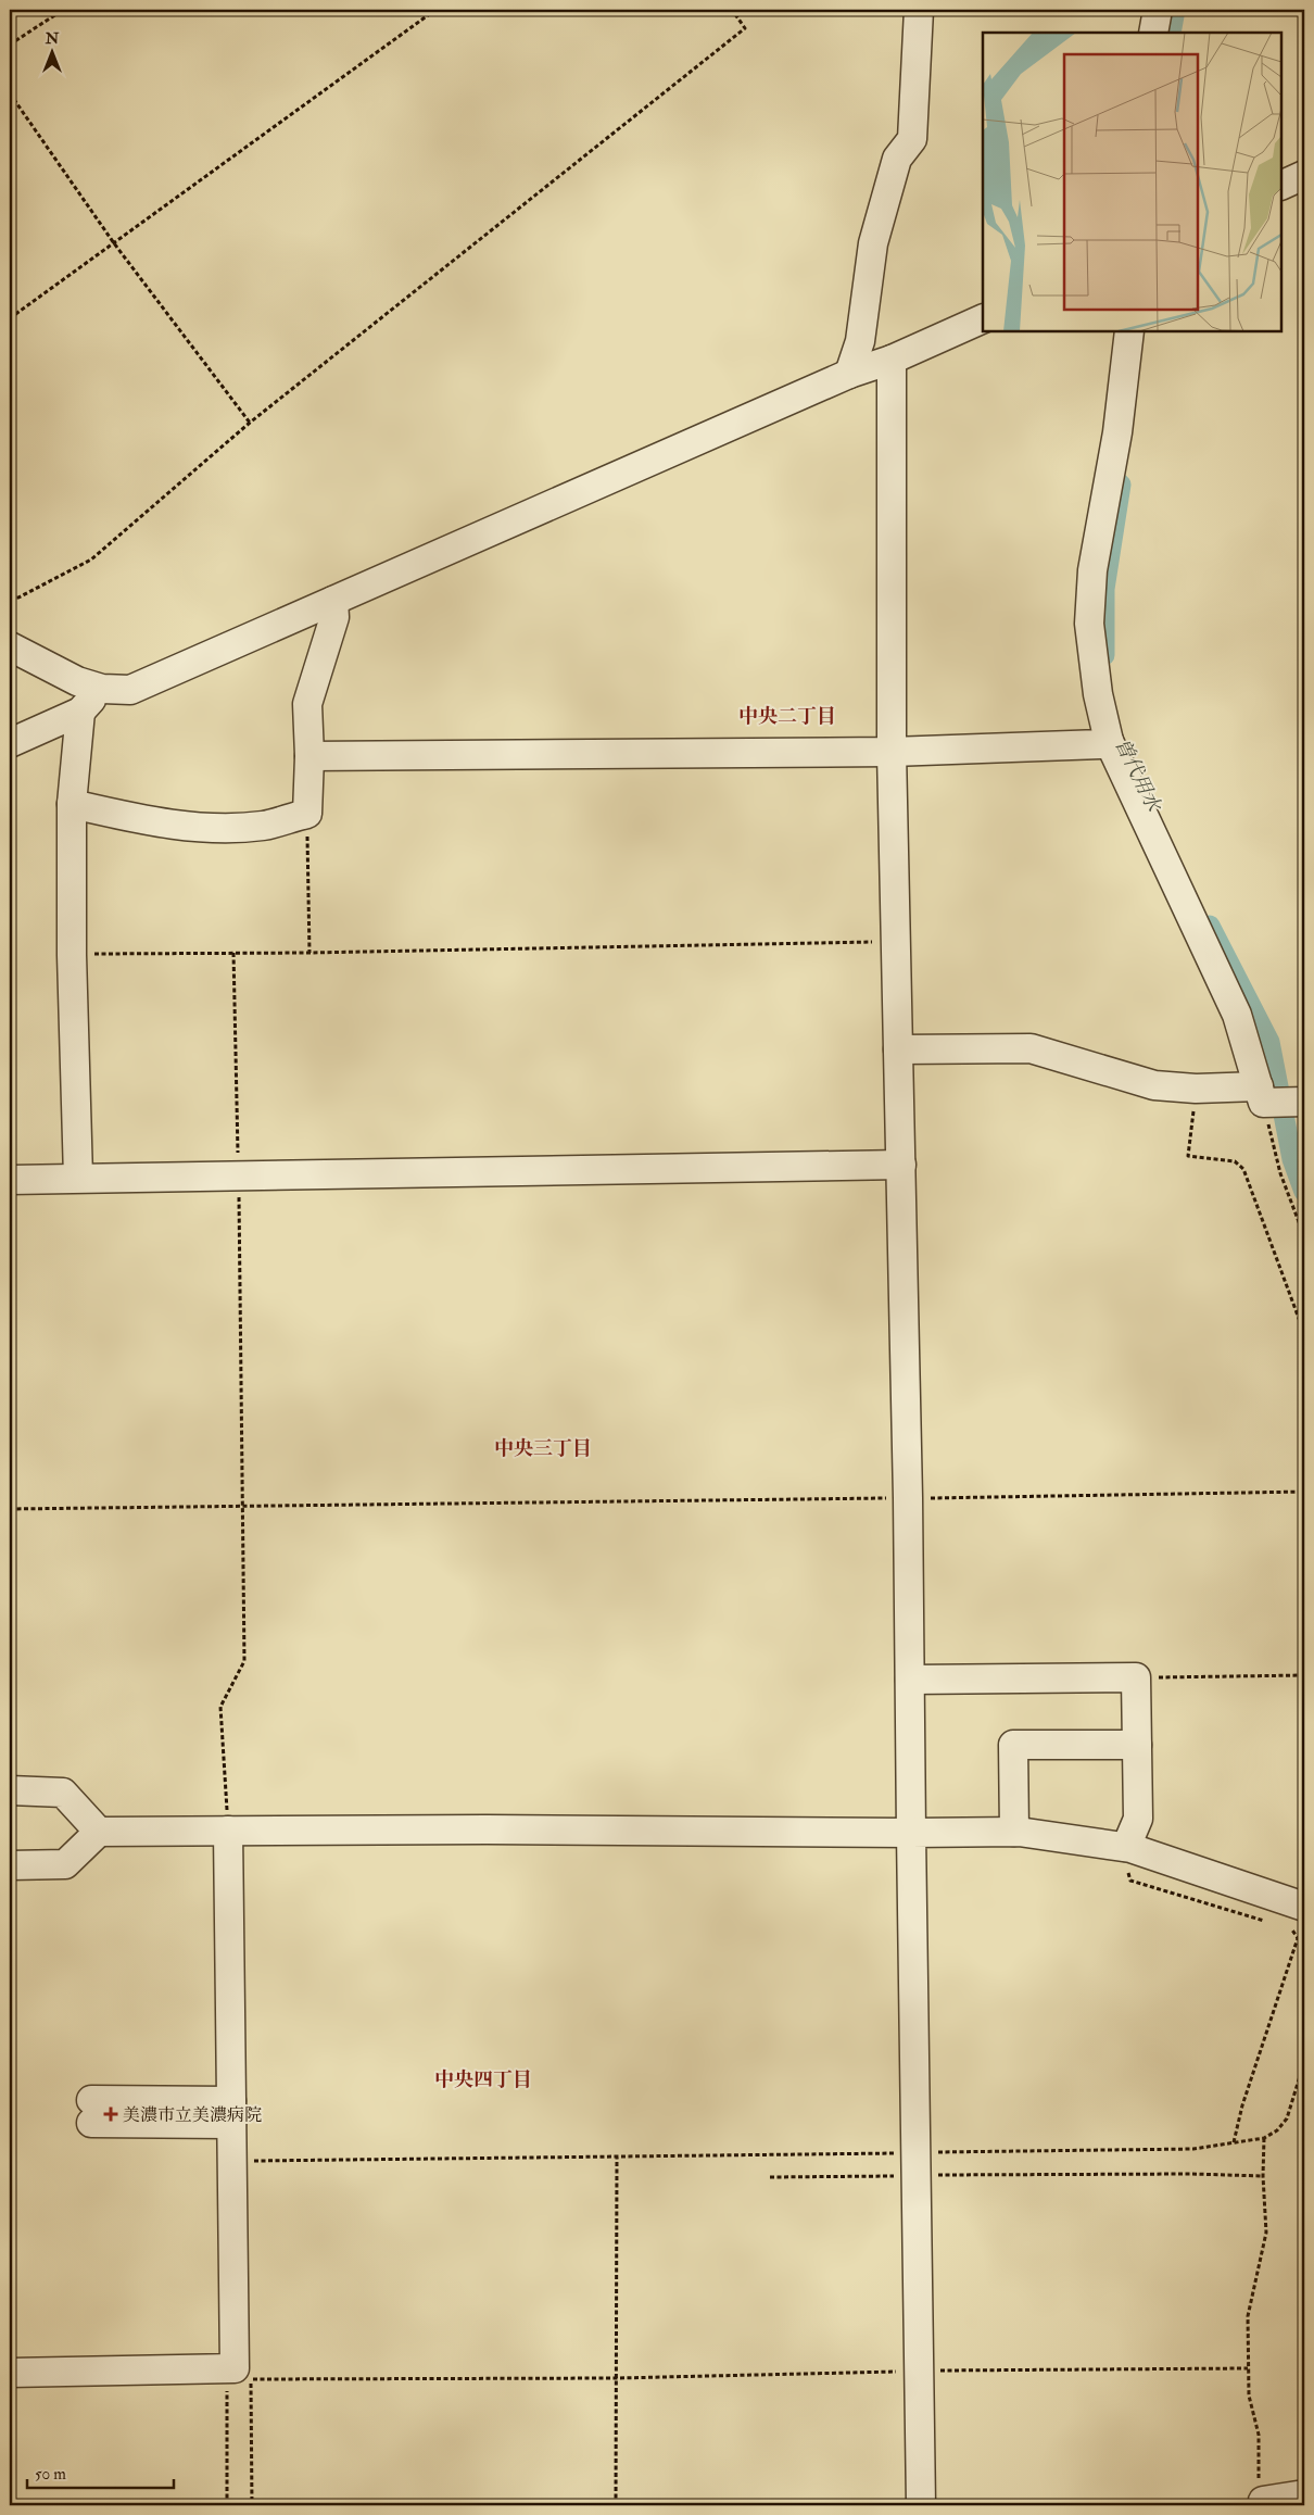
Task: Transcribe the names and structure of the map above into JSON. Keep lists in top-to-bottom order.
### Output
{
  "districts": ["中央二丁目", "中央三丁目", "中央四丁目"],
  "water": ["曽代用水"],
  "places": {
    "health": ["美濃市立美濃病院"]
  },
  "scale_bar": "50 m",
  "north": "top"
}
